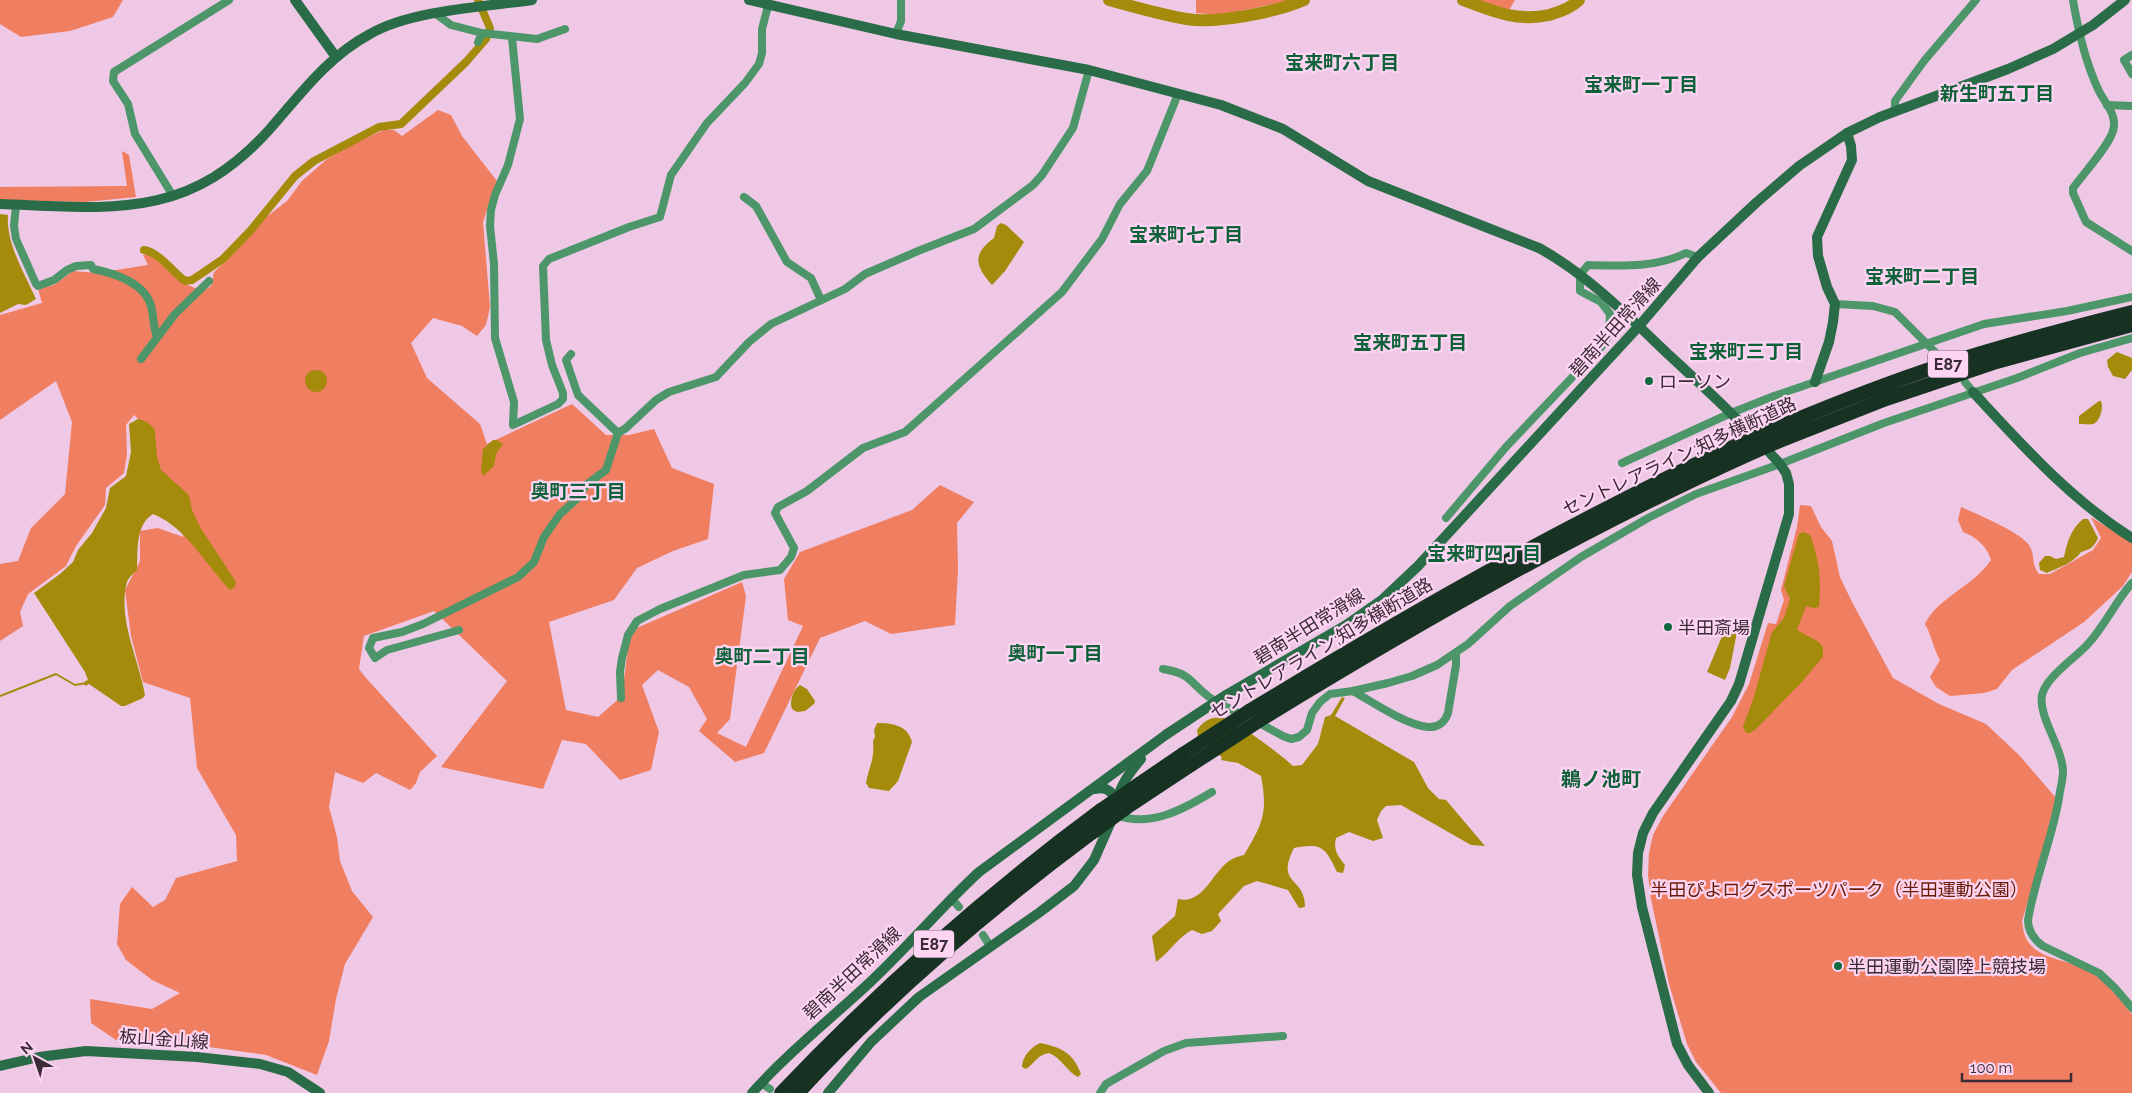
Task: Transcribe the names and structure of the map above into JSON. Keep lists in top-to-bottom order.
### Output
{
  "streets": {
    "highway": ["E87", "セントレアライン;知多横断道路"],
    "street": ["碧南半田常滑線", "板山金山線"]
  },
  "crossings": [
    ["碧南半田常滑線", "セントレアライン;知多横断道路"]
  ],
  "districts": [
    "宝来町六丁目",
    "宝来町一丁目",
    "新生町五丁目",
    "宝来町七丁目",
    "宝来町二丁目",
    "宝来町五丁目",
    "宝来町三丁目",
    "奥町三丁目",
    "宝来町四丁目",
    "奥町一丁目",
    "奥町二丁目",
    "鵜ノ池町"
  ],
  "parks": ["半田ぴよログスポーツパーク（半田運動公園）"],
  "places": ["ローソン", "半田斎場", "半田運動公園陸上競技場"],
  "scale_bar": "100 m",
  "north": "top left"
}
